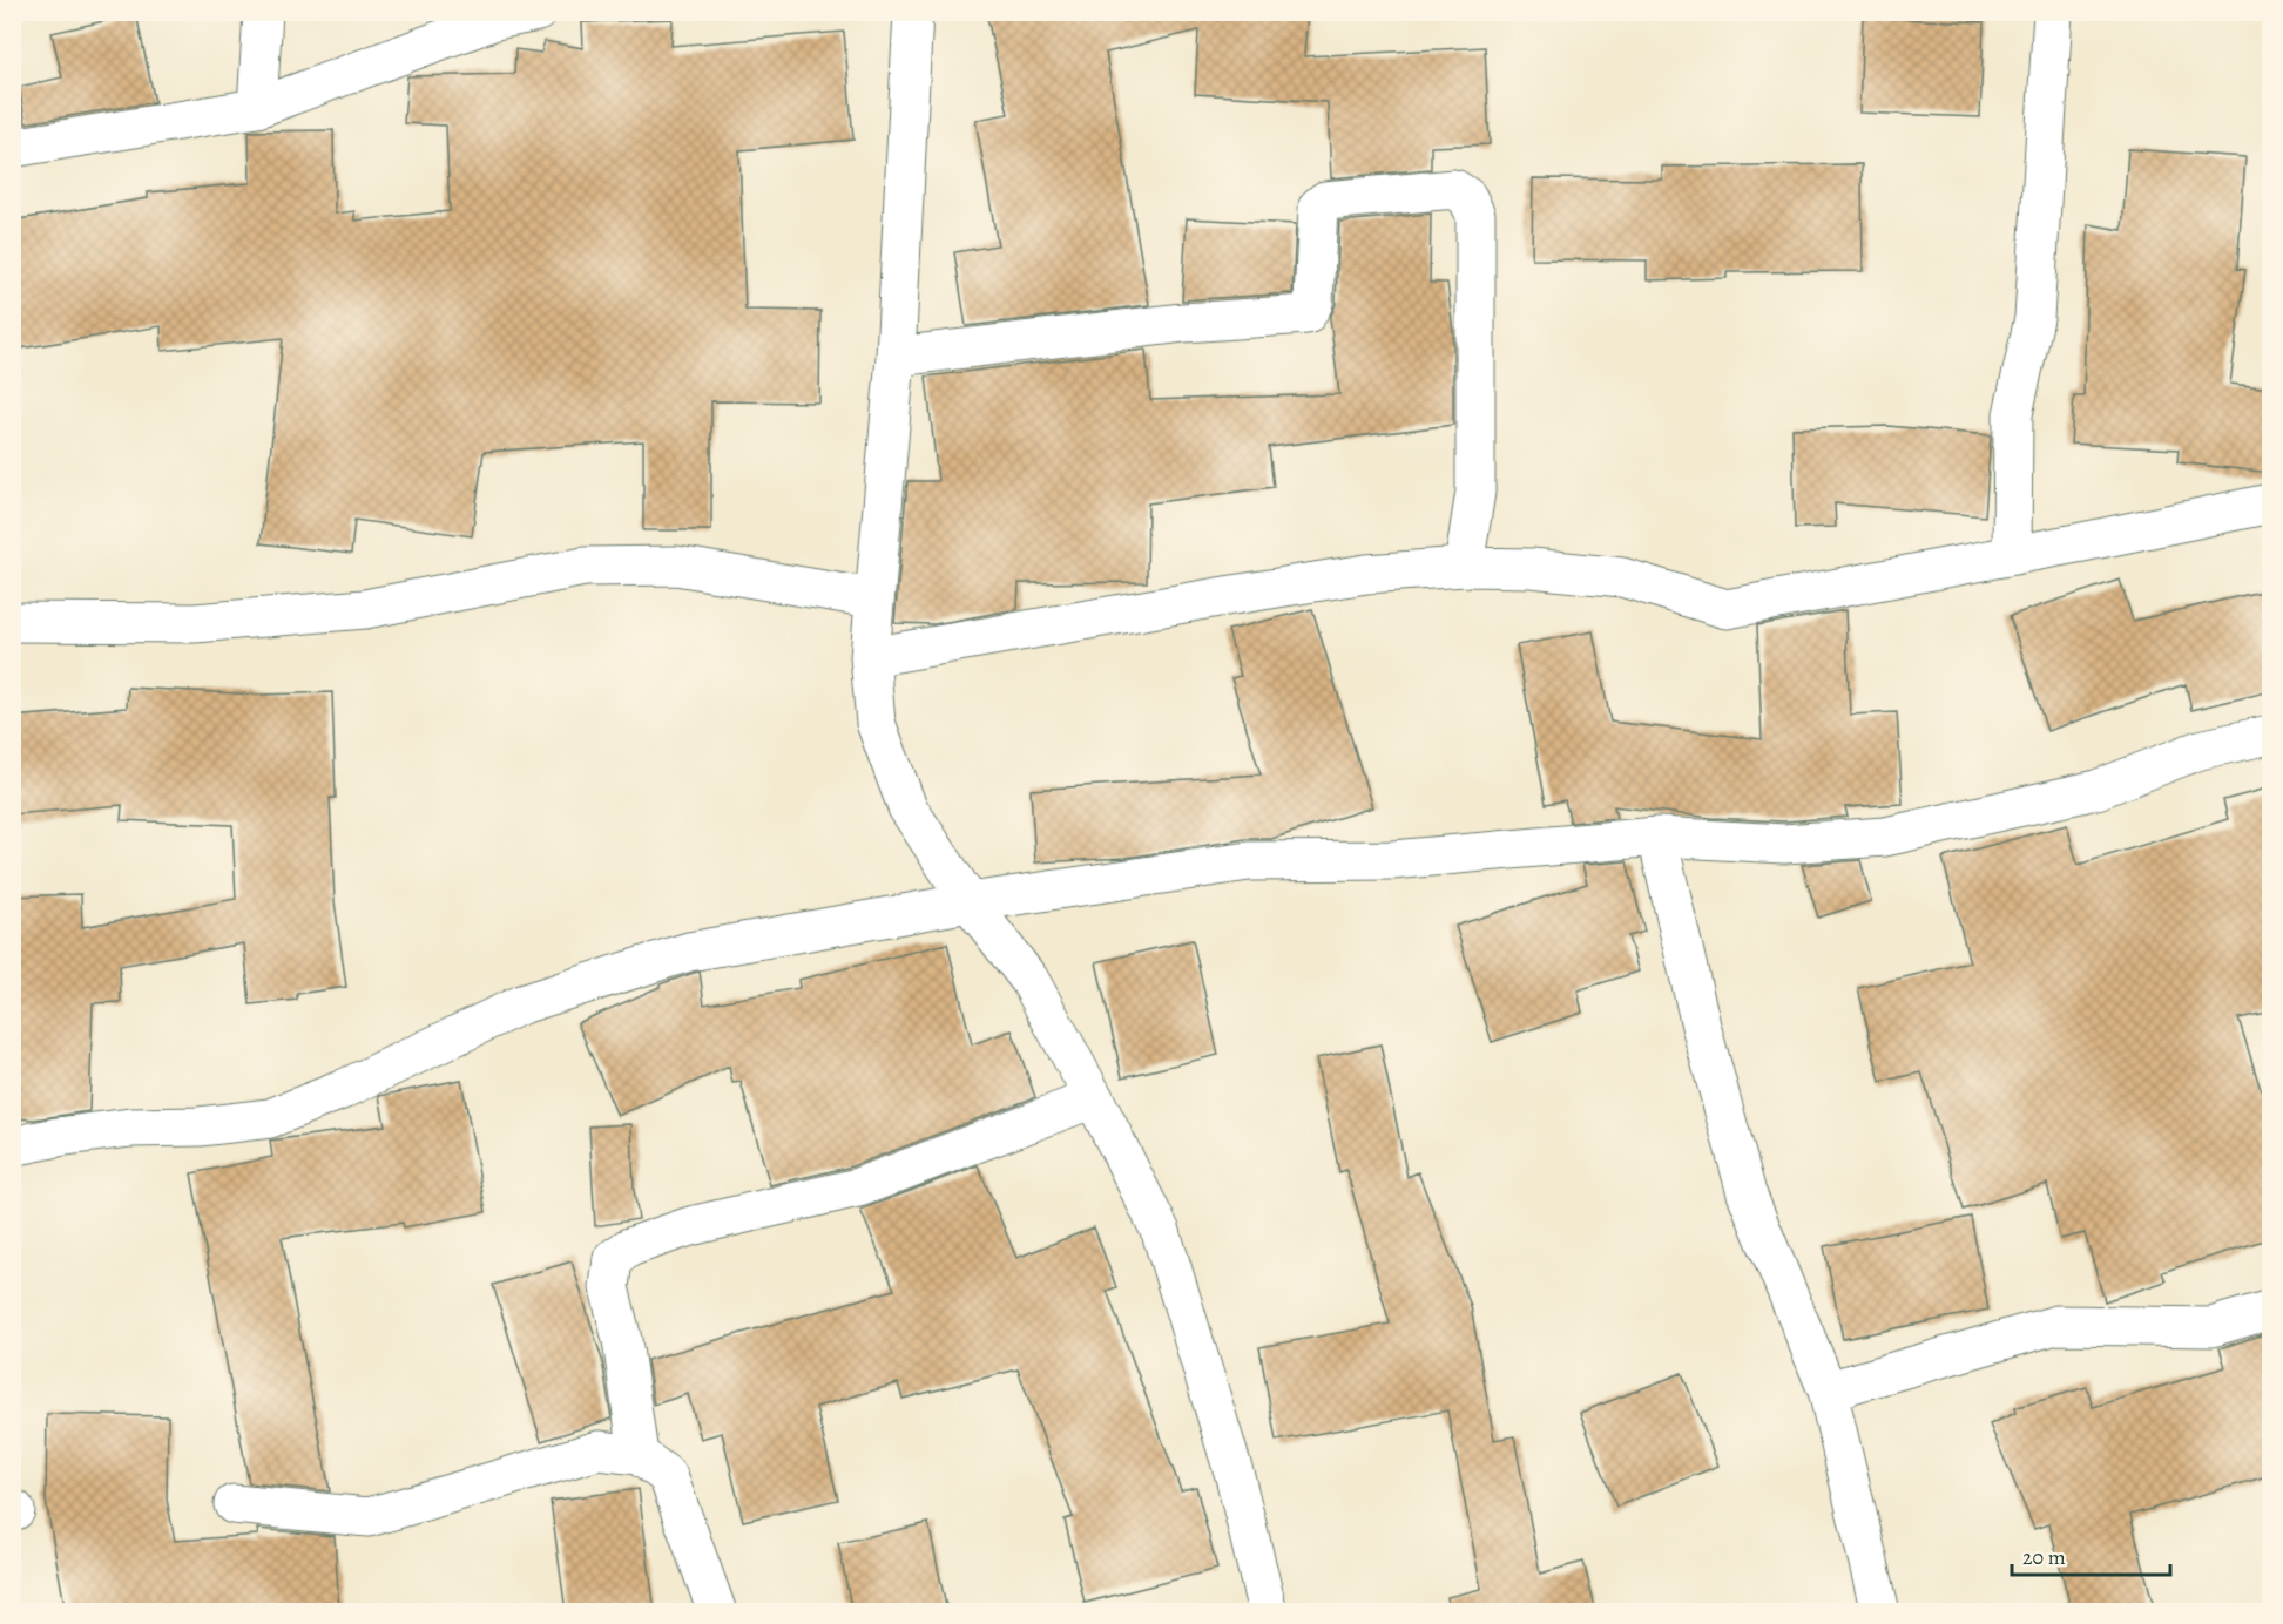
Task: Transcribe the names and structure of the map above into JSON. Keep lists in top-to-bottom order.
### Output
{
  "scale_bar": "20 m"
}
